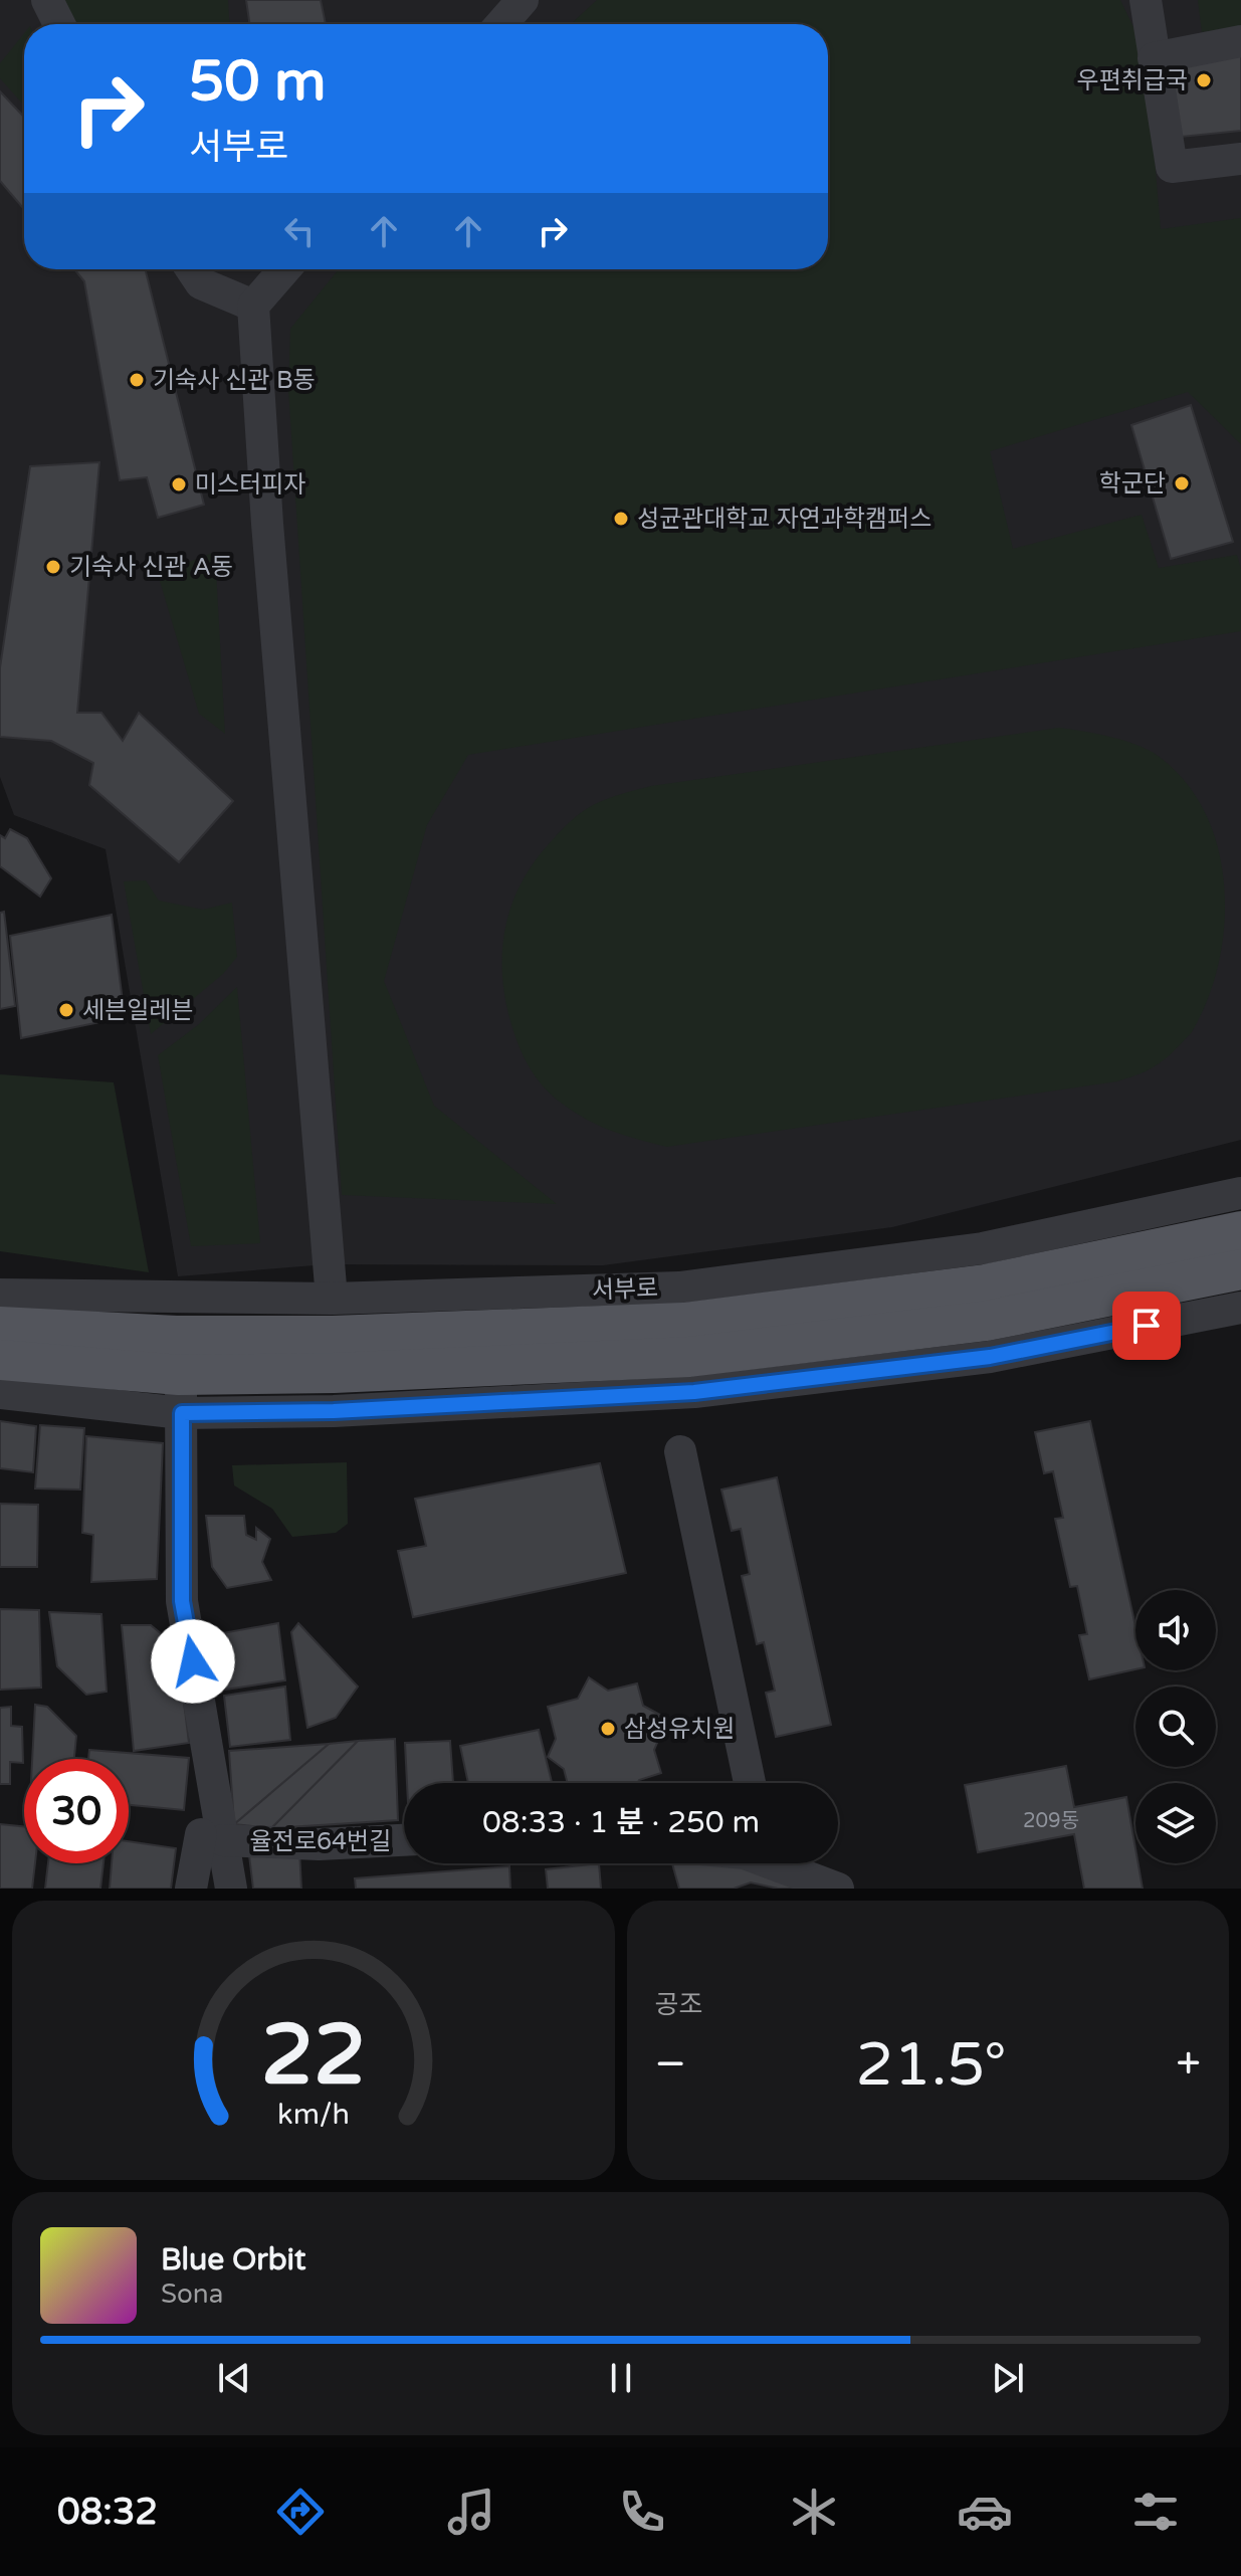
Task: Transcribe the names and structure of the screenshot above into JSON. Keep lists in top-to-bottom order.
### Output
{
  "streets": {
    "main road": ["서부로"],
    "street": ["율전로64번길"]
  },
  "places": [
    "우편취급국",
    "기숙사 신관 B동",
    "학군단",
    "미스터피자",
    "성균관대학교 자연과학캠퍼스",
    "기숙사 신관 A동",
    "세븐일레븐",
    "삼성유치원"
  ],
  "house_numbers": ["209동"],
  "page": {
    "turn": ["50 m", "서부로"],
    "limit": "30",
    "trip": "08:33 · 1 분 · 250 m",
    "tile": "공조",
    "heat": ["−", "21.5°", "+"],
    "song": ["Blue Orbit", "Sona"],
    "tabs": "08:32",
    "gauge": ["22", "km/h"]
  }
}
